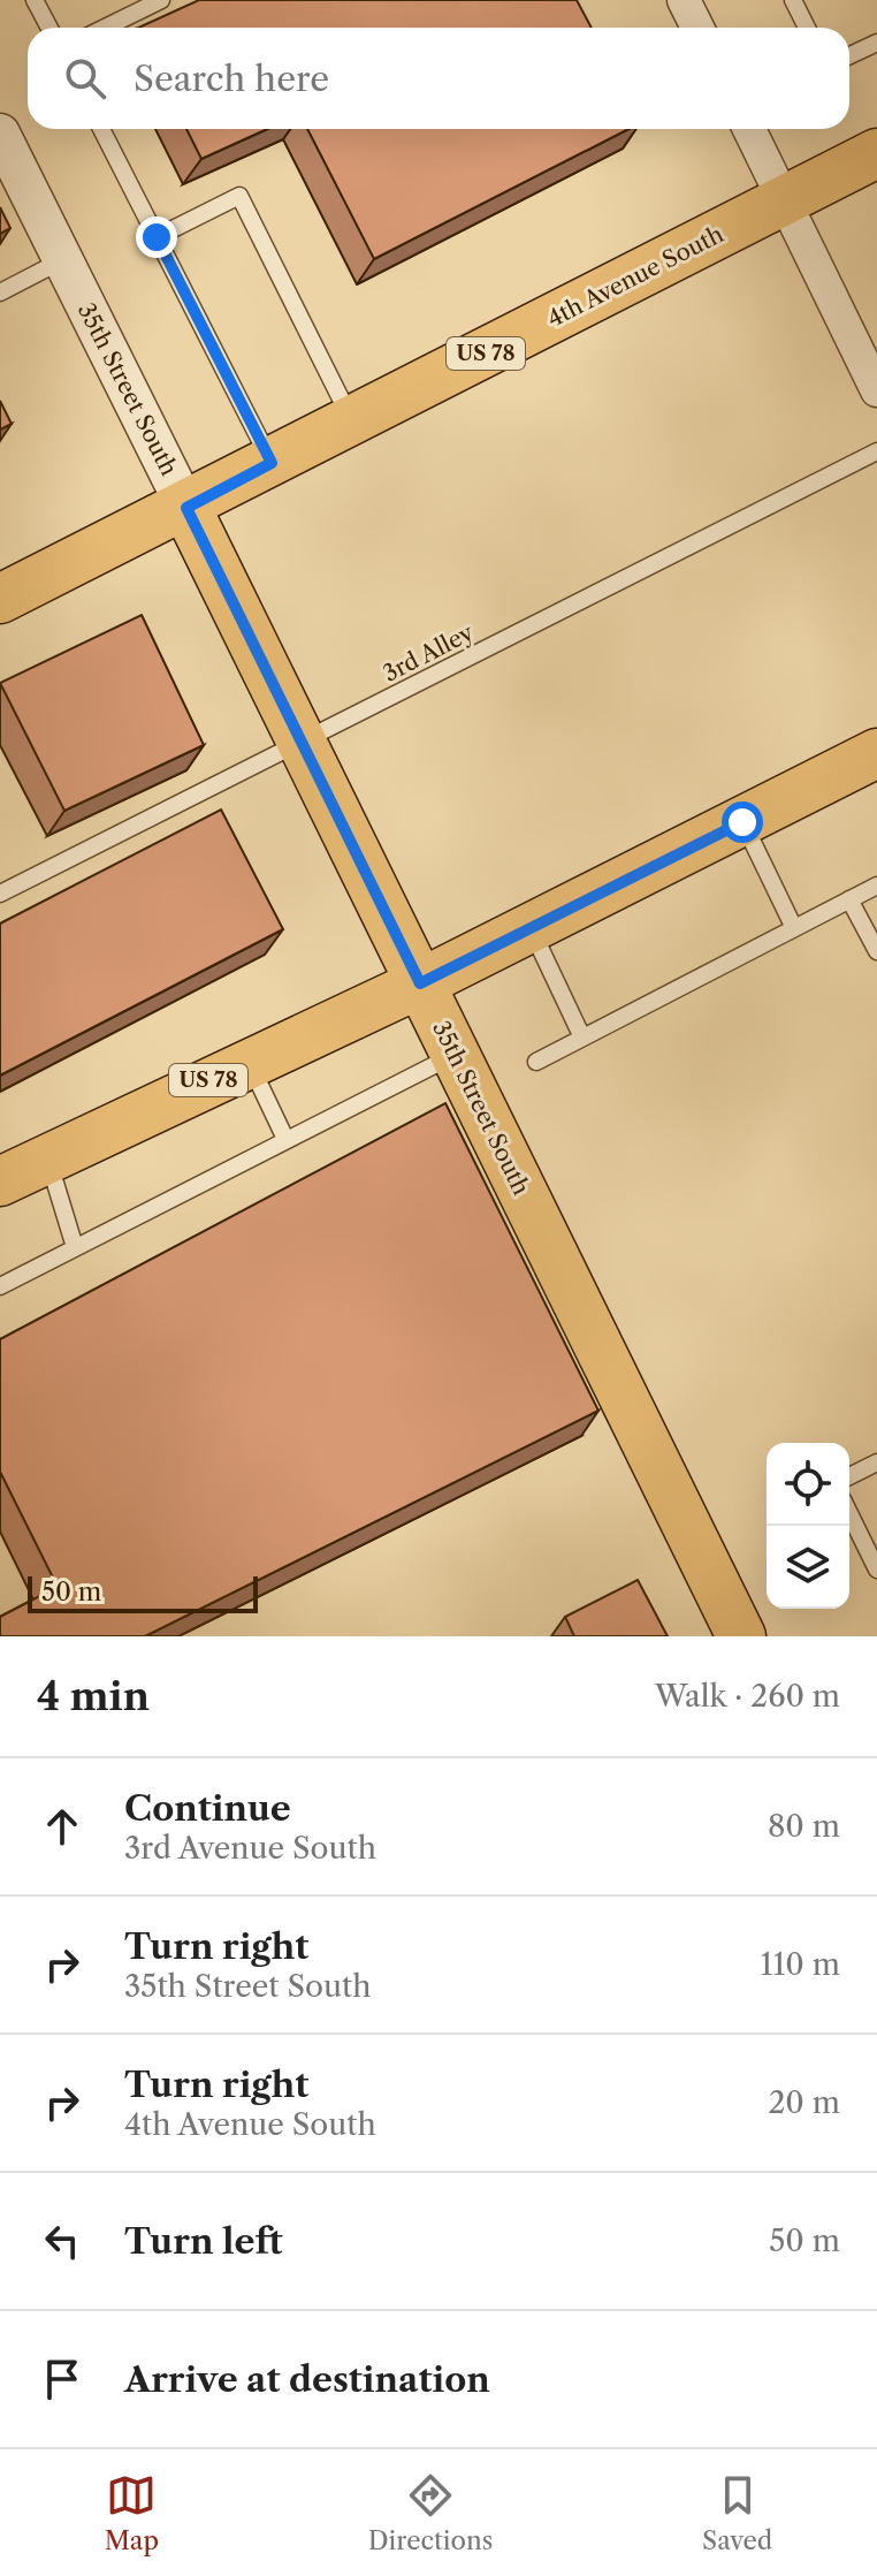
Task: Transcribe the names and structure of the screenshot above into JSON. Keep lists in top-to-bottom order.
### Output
{
  "streets": {
    "main road": ["4th Avenue South", "US 78", "35th Street South"],
    "lane": ["3rd Alley"]
  },
  "crossings": [
    ["4th Avenue South", "35th Street South"],
    ["US 78", "35th Street South"],
    ["35th Street South", "3rd Alley"]
  ],
  "scale_bar": "50 m",
  "page": {
    "search": "Search here",
    "scale": "50 m",
    "heading": ["4 min", "Walk · 260 m"],
    "list": [
      ["Continue", "3rd Avenue South", "80 m"],
      ["Turn right", "35th Street South", "110 m"],
      ["Turn right", "4th Avenue South", "20 m"],
      ["Turn left", "50 m"],
      "Arrive at destination"
    ],
    "nav": ["Map", "Directions", "Saved"]
  }
}
